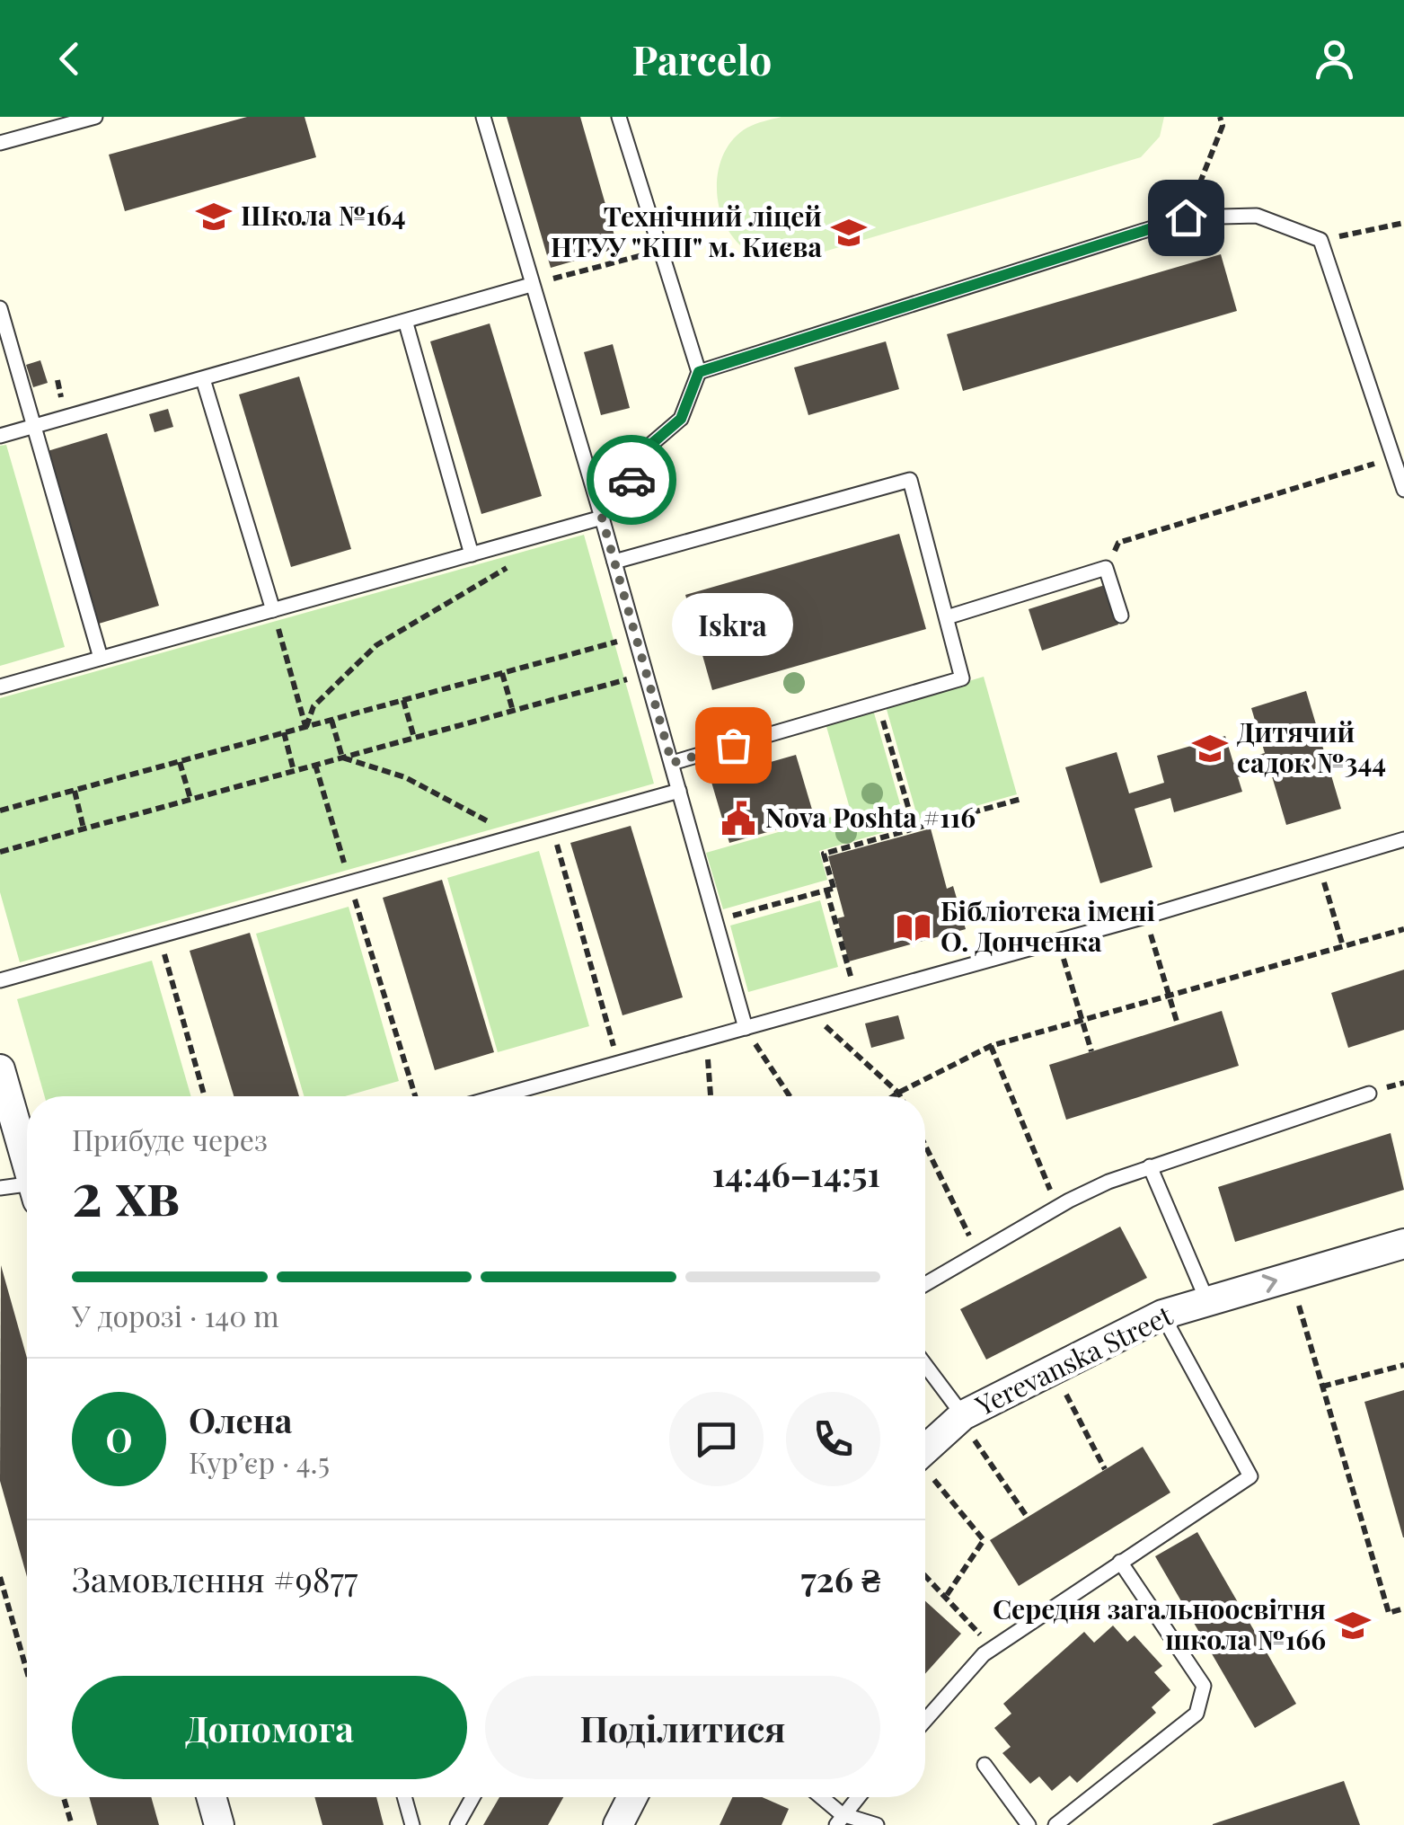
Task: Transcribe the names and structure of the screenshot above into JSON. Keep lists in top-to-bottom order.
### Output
{
  "streets": {
    "street": ["Yerevanska Street"]
  },
  "one_way": ["Yerevanska Street"],
  "places": {
    "school or university": [
      "Школа №164",
      "Технічний ліцей НТУУ \"КПІ\" м. Києва",
      "Дитячий садок №344",
      "Середня загальноосвітня школа №166"
    ],
    "other": ["Iskra"],
    "public building": ["Nova Poshta #116"],
    "library": ["Бібліотека імені О. Донченка"]
  },
  "page": {
    "header": "Parcelo",
    "bubble": "Iskra",
    "heading": ["2 хв", "Прибуде через", "14:46–14:51"],
    "panel": [
      "Олена",
      "Кур’єр · 4.5",
      "Замовлення #9877",
      "726 ₴"
    ],
    "bar": "У дорозі · 140 m",
    "round": "О",
    "buttons": ["Допомога", "Поділитися"]
  }
}
